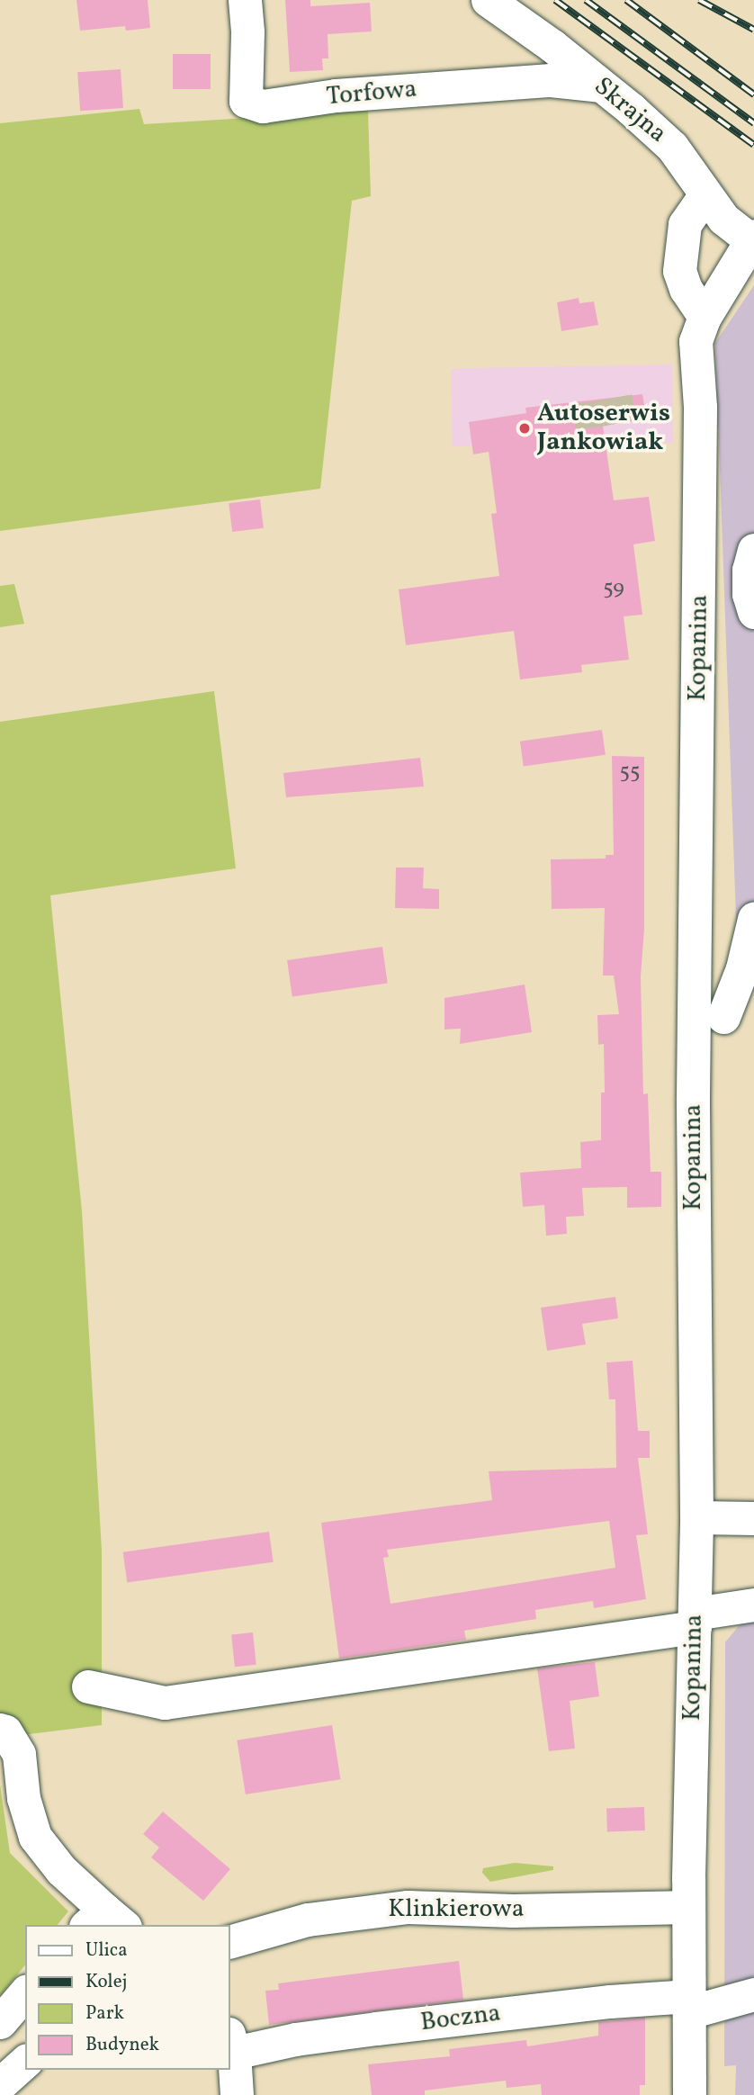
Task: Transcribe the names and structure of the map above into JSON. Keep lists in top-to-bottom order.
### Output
{
  "streets": {
    "street": [
      "Torfowa",
      "Skrajna",
      "Kopanina",
      "Klinkierowa",
      "Boczna"
    ]
  },
  "crossings": [
    ["Torfowa", "Skrajna"],
    ["Skrajna", "Kopanina"],
    ["Kopanina", "Klinkierowa"],
    ["Kopanina", "Boczna"]
  ],
  "places": ["Autoserwis Jankowiak"],
  "house_numbers": ["59", "55"],
  "legend": [
    "Ulica",
    "Kolej",
    "Park",
    "Budynek"
  ]
}
